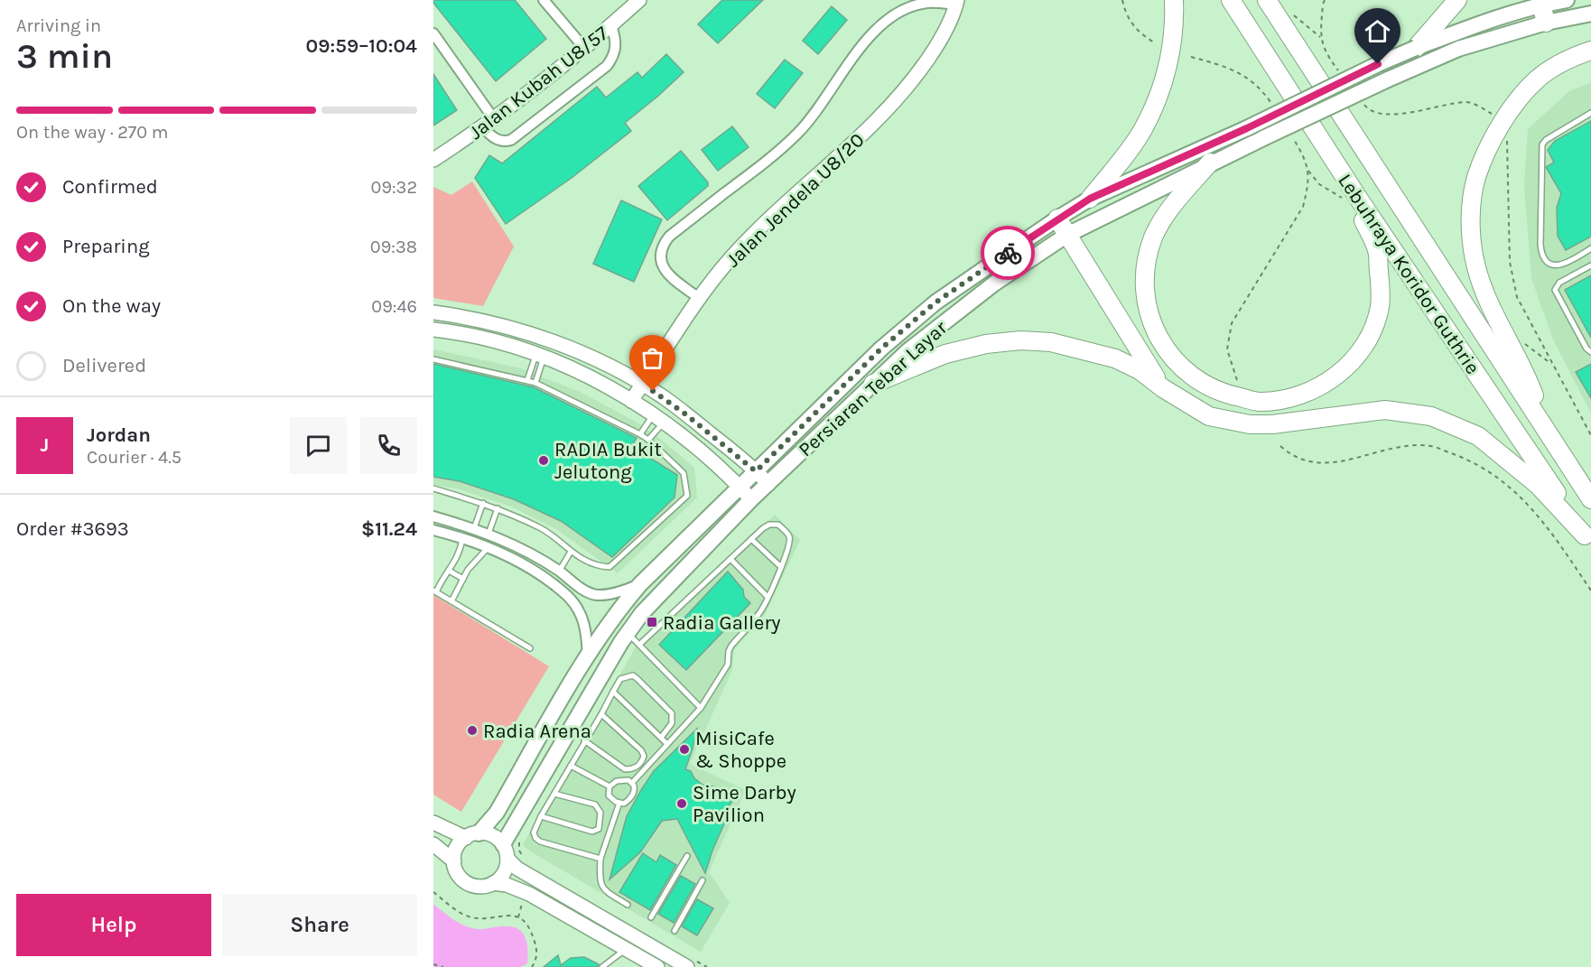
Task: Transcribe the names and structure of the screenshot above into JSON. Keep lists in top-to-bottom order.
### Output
{
  "streets": {
    "highway": ["Lebuhraya Koridor Guthrie"],
    "main road": ["Persiaran Tebar Layar"],
    "street": ["Jalan Kubah U8/57", "Jalan Jendela U8/20"]
  },
  "places": {
    "other": [
      "RADIA Bukit Jelutong",
      "Radia Arena",
      "MisiCafe & Shoppe",
      "Sime Darby Pavilion"
    ],
    "transit": ["Radia Gallery"]
  },
  "page": {
    "heading": ["3 min", "Arriving in", "09:59–10:04"],
    "panel": [
      "Jordan",
      "Courier · 4.5",
      "Order #3693",
      "$11.24"
    ],
    "bar": "On the way · 270 m",
    "list": [
      ["Confirmed", "09:32"],
      ["Preparing", "09:38"],
      ["On the way", "09:46"],
      "Delivered"
    ],
    "round": "J",
    "buttons": ["Help", "Share"]
  }
}
